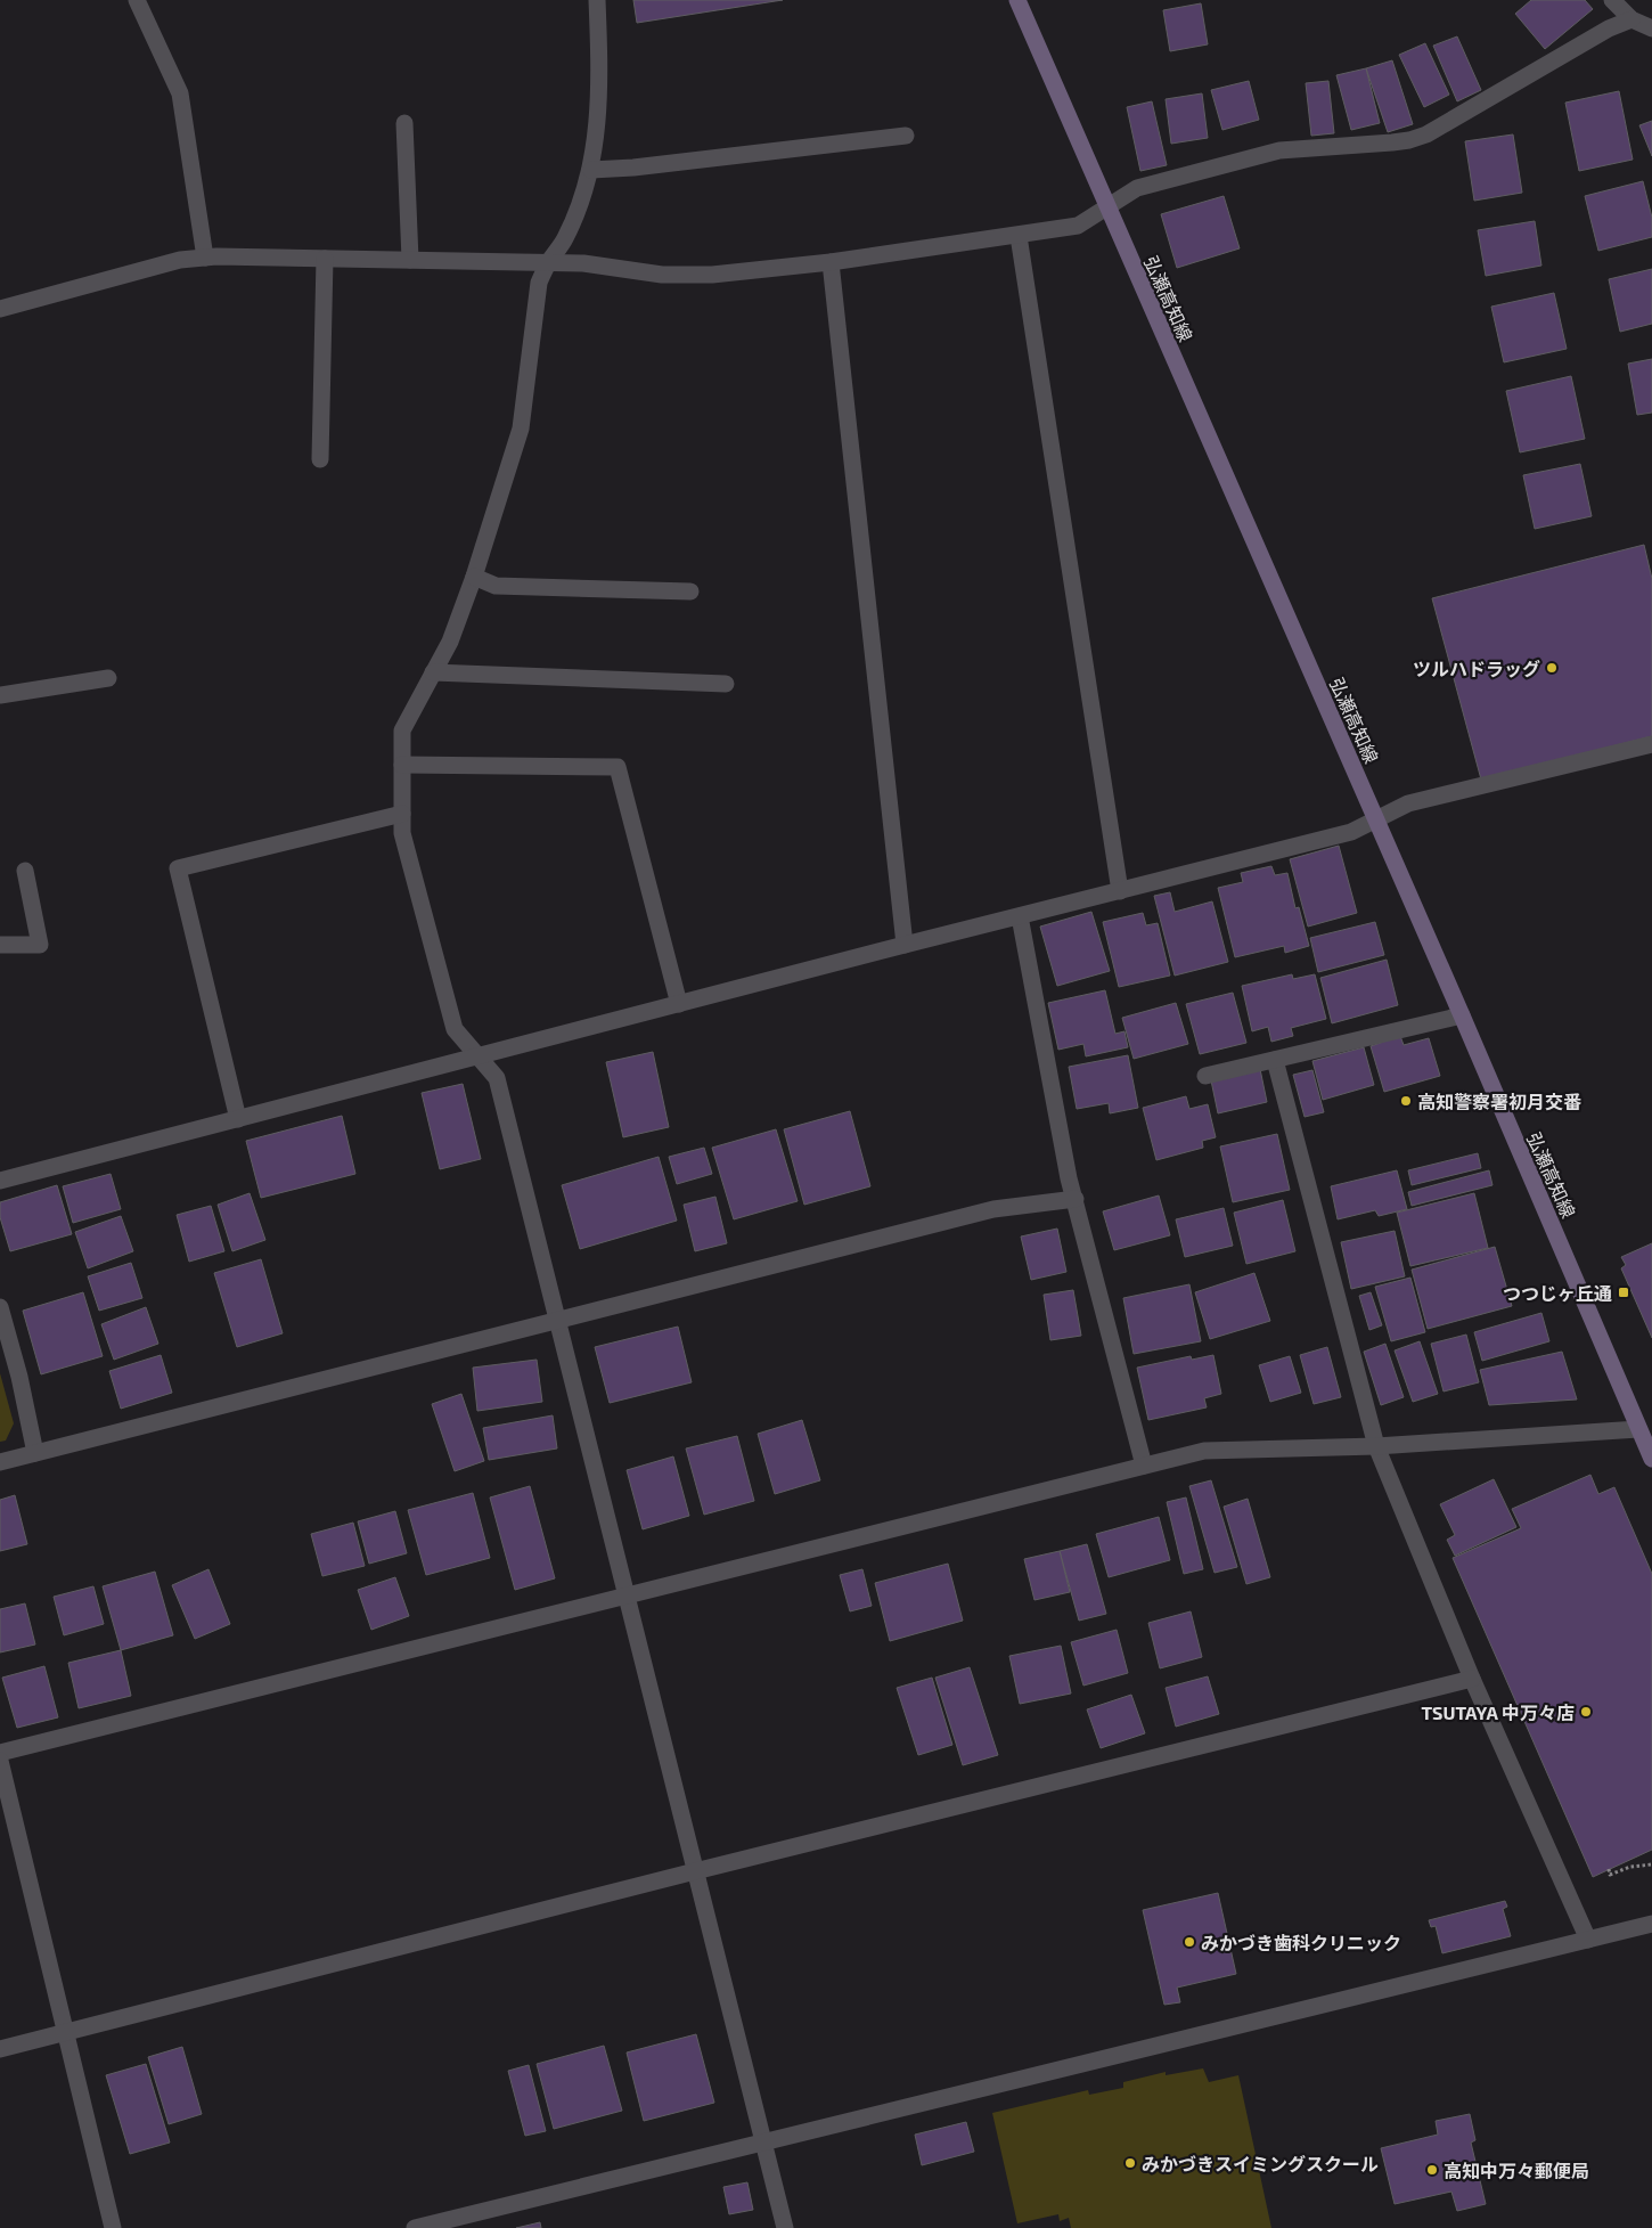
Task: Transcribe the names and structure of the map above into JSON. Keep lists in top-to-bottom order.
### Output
{
  "streets": {
    "main road": ["弘瀬高知線"]
  },
  "places": {
    "other": [
      "ツルハドラッグ",
      "高知警察署初月交番",
      "TSUTAYA 中万々店",
      "みかづき歯科クリニック",
      "みかづきスイミングスクール",
      "高知中万々郵便局"
    ],
    "transit": ["つつじヶ丘通"]
  }
}
